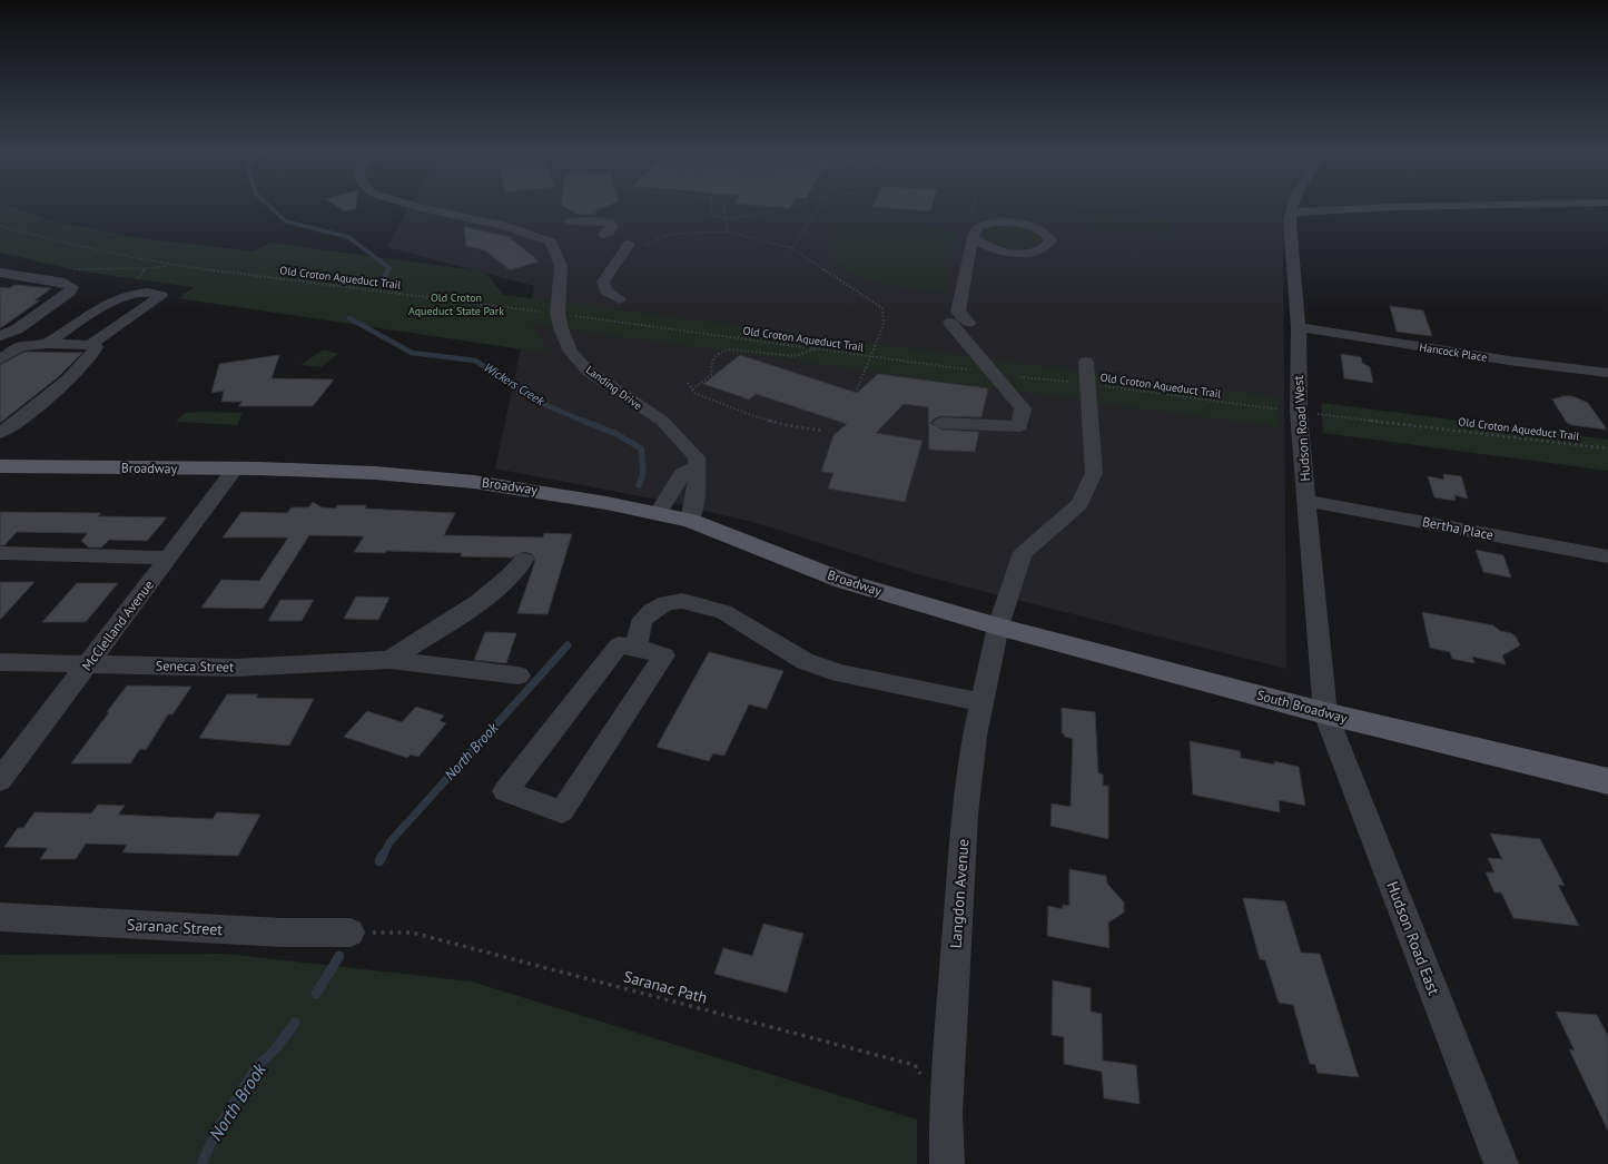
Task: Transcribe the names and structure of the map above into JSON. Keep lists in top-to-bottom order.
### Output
{
  "streets": {
    "main road": ["Broadway", "South Broadway"],
    "street": [
      "Hancock Place",
      "Landing Drive",
      "Hudson Road West",
      "Bertha Place",
      "McClelland Avenue",
      "Seneca Street",
      "Langdon Avenue",
      "Saranac Street",
      "Hudson Road East"
    ],
    "path": ["Old Croton Aqueduct Trail", "Saranac Path"]
  },
  "crossings": [
    ["Old Croton Aqueduct Trail", "Landing Drive"],
    ["Old Croton Aqueduct Trail", "Hudson Road West"],
    ["Old Croton Aqueduct Trail", "Langdon Avenue"],
    ["Hancock Place", "Hudson Road West"],
    ["Landing Drive", "Broadway"],
    ["Hudson Road West", "Bertha Place"],
    ["Hudson Road West", "South Broadway"],
    ["Hudson Road West", "Hudson Road East"],
    ["Broadway", "McClelland Avenue"],
    ["Broadway", "South Broadway"],
    ["Broadway", "Langdon Avenue"],
    ["McClelland Avenue", "Seneca Street"],
    ["South Broadway", "Langdon Avenue"],
    ["South Broadway", "Hudson Road East"],
    ["Saranac Street", "Saranac Path"]
  ],
  "water": ["Wickers Creek", "North Brook"],
  "parks": ["Old Croton Aqueduct State Park"]
}
